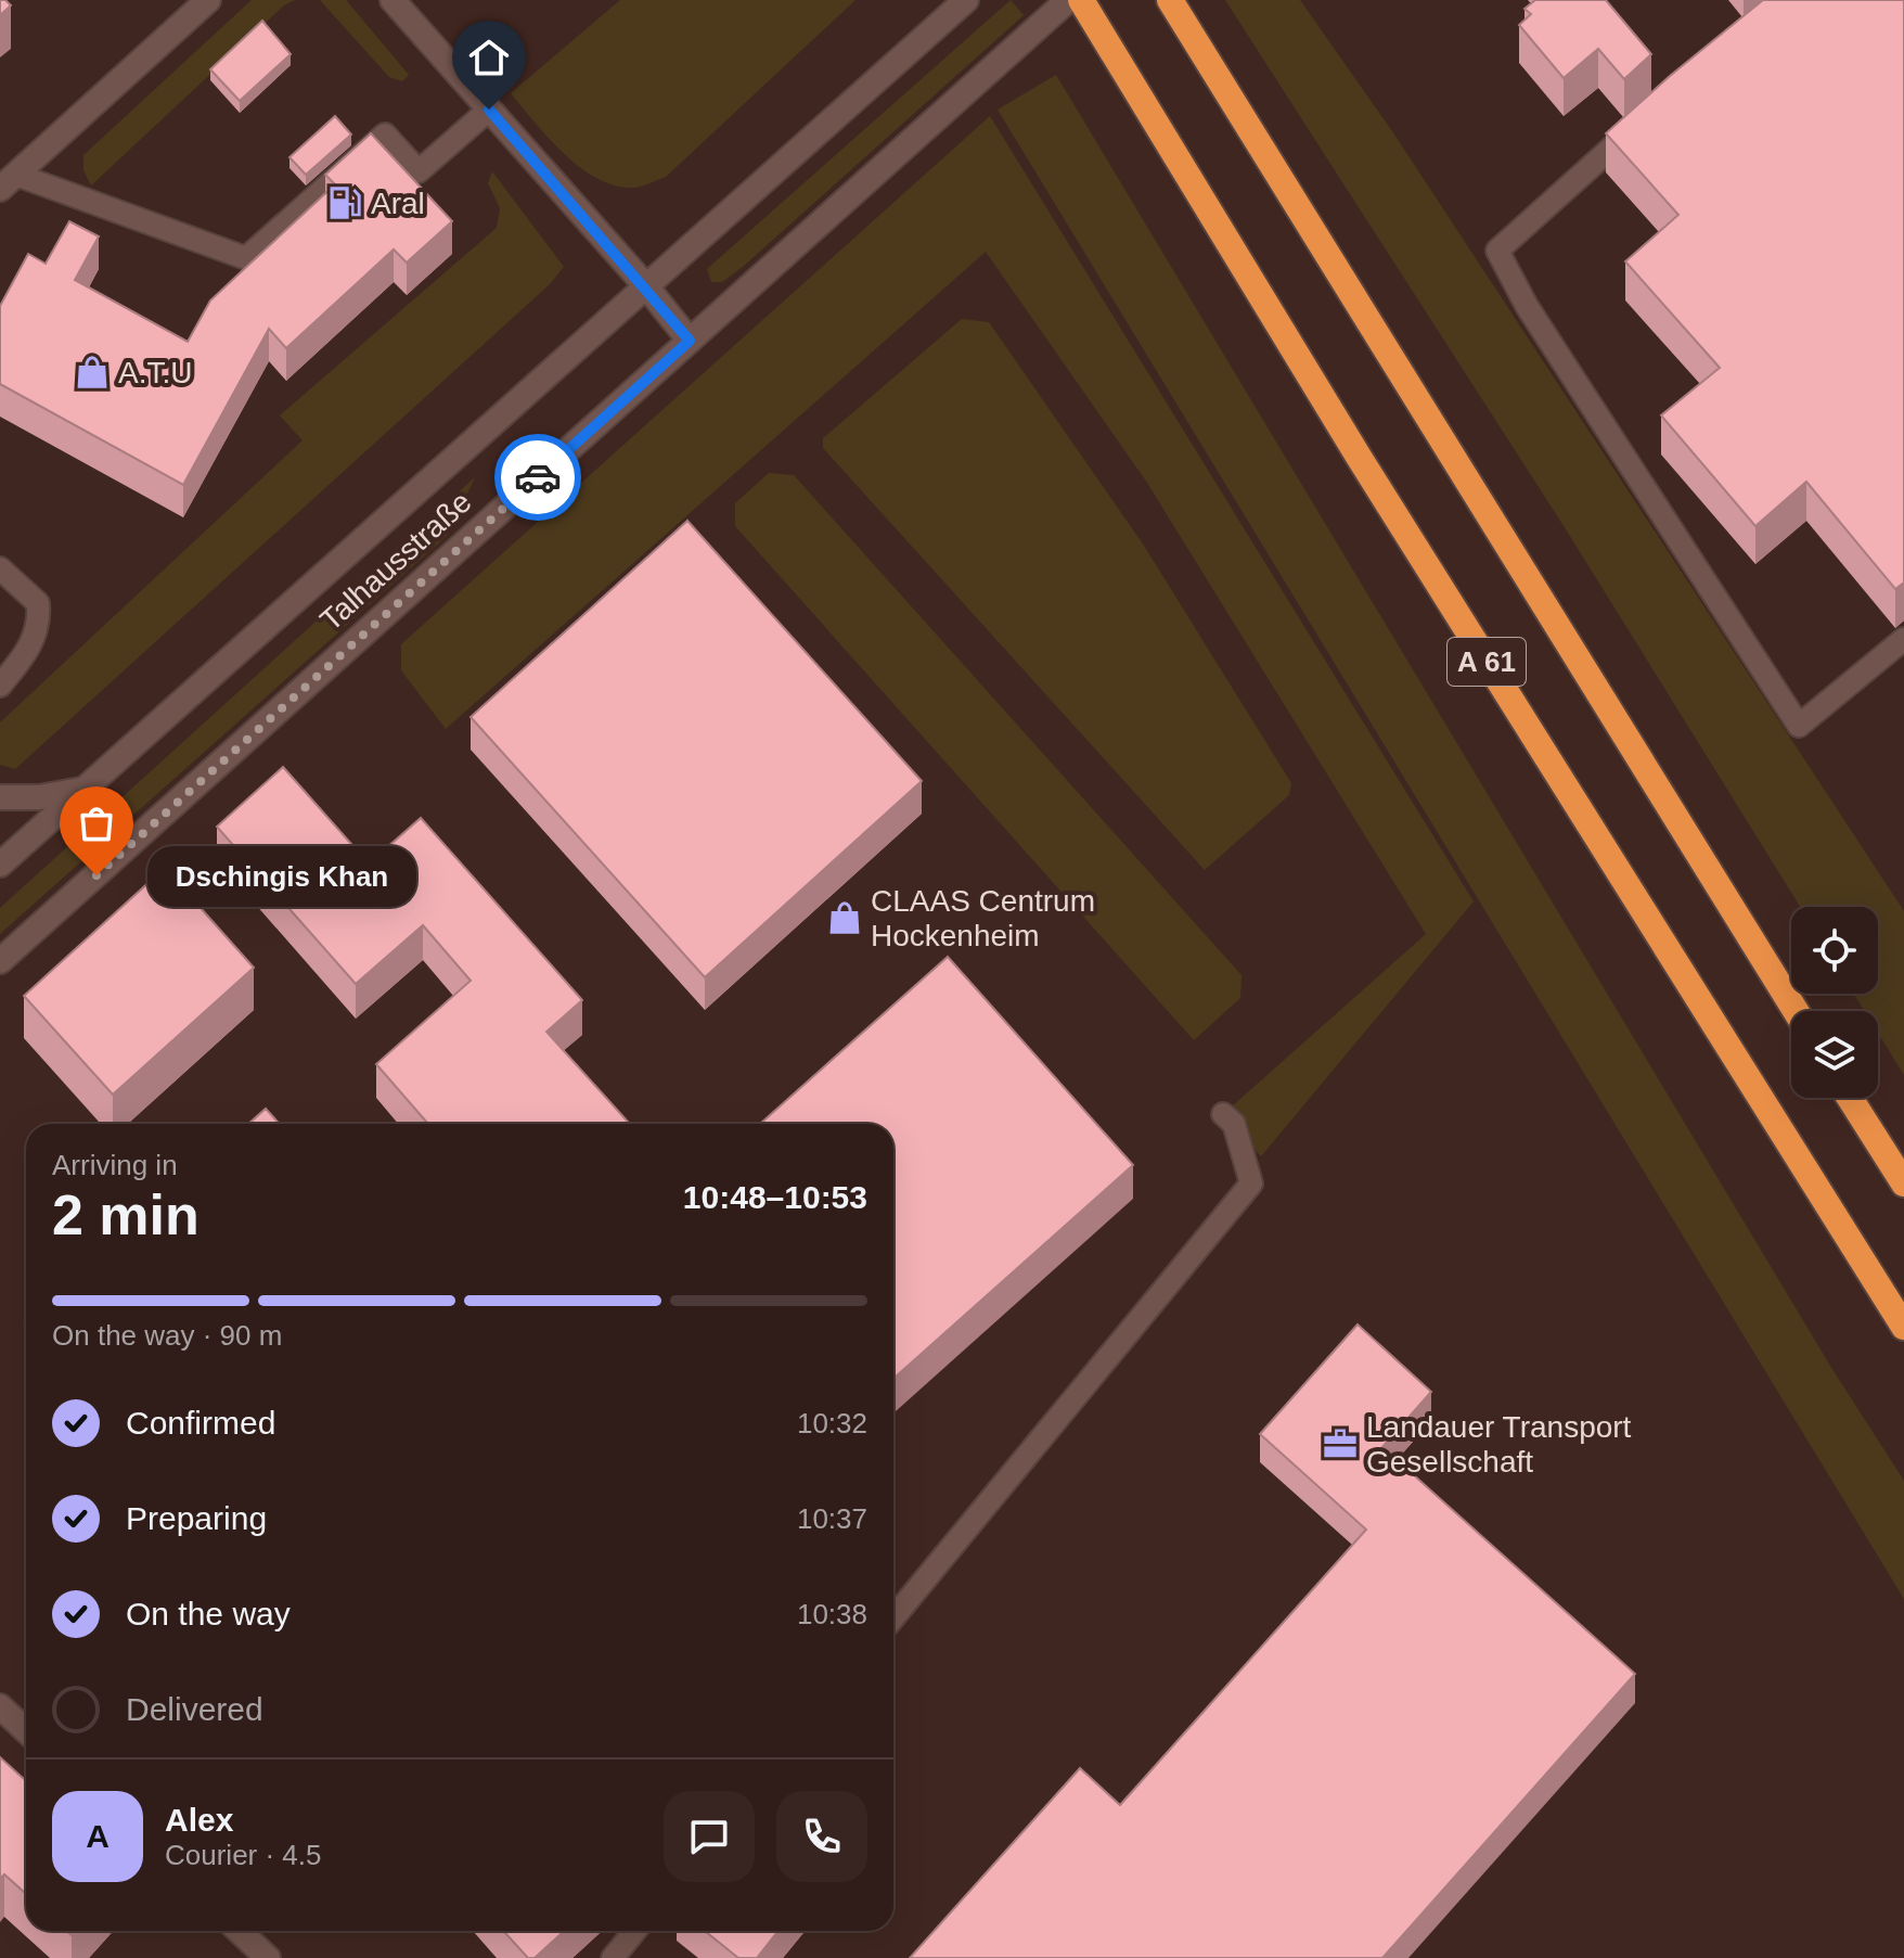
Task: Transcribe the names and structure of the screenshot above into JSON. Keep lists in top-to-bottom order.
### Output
{
  "streets": {
    "highway": ["A 61"],
    "main road": ["Talhausstraße"]
  },
  "places": {
    "fuel station": ["Aral"],
    "shop": ["A.T.U", "CLAAS Centrum Hockenheim"],
    "other": ["Dschingis Khan"],
    "office": ["Landauer Transport Gesellschaft"]
  },
  "page": {
    "bubble": "Dschingis Khan",
    "heading": ["2 min", "Arriving in", "10:48–10:53"],
    "panel": ["Alex", "Courier · 4.5"],
    "bar": "On the way · 90 m",
    "list": [
      ["Confirmed", "10:32"],
      ["Preparing", "10:37"],
      ["On the way", "10:38"],
      "Delivered"
    ],
    "round": "A"
  }
}
